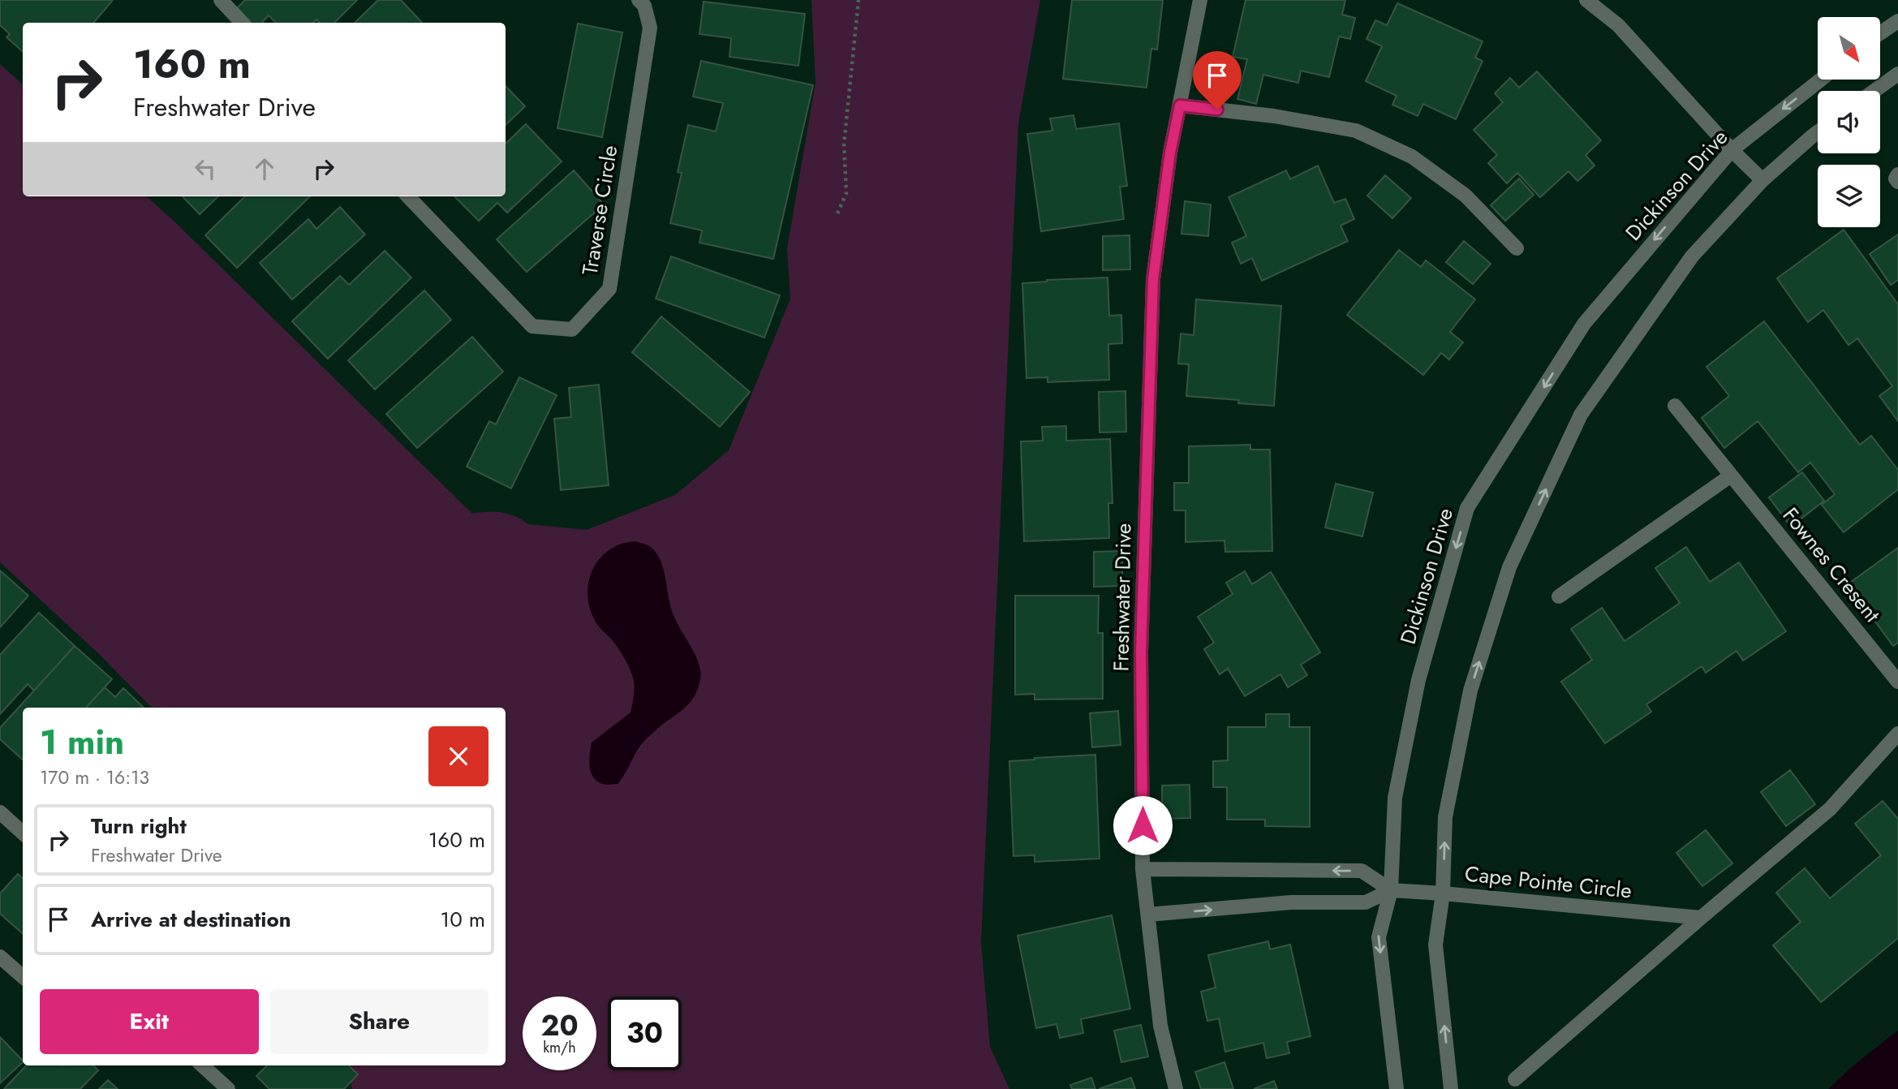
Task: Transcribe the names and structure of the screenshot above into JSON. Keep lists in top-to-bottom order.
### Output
{
  "streets": {
    "street": [
      "Dickinson Drive",
      "Traverse Circle",
      "Fownes Cresent",
      "Freshwater Drive",
      "Cape Pointe Circle"
    ]
  },
  "crossings": [
    ["Dickinson Drive", "Cape Pointe Circle"],
    ["Freshwater Drive", "Cape Pointe Circle"]
  ],
  "north": "bottom right",
  "page": {
    "turn": ["160 m", "Freshwater Drive"],
    "heading": ["1 min", "170 m · 16:13"],
    "list": [
      {
        "name": "Turn right",
        "note": "Freshwater Drive",
        "value": "160 m"
      },
      {
        "name": "Arrive at destination",
        "value": "10 m"
      }
    ],
    "buttons": ["Exit", "Share"],
    "speed": "20 km/h",
    "limit": "30"
  }
}
